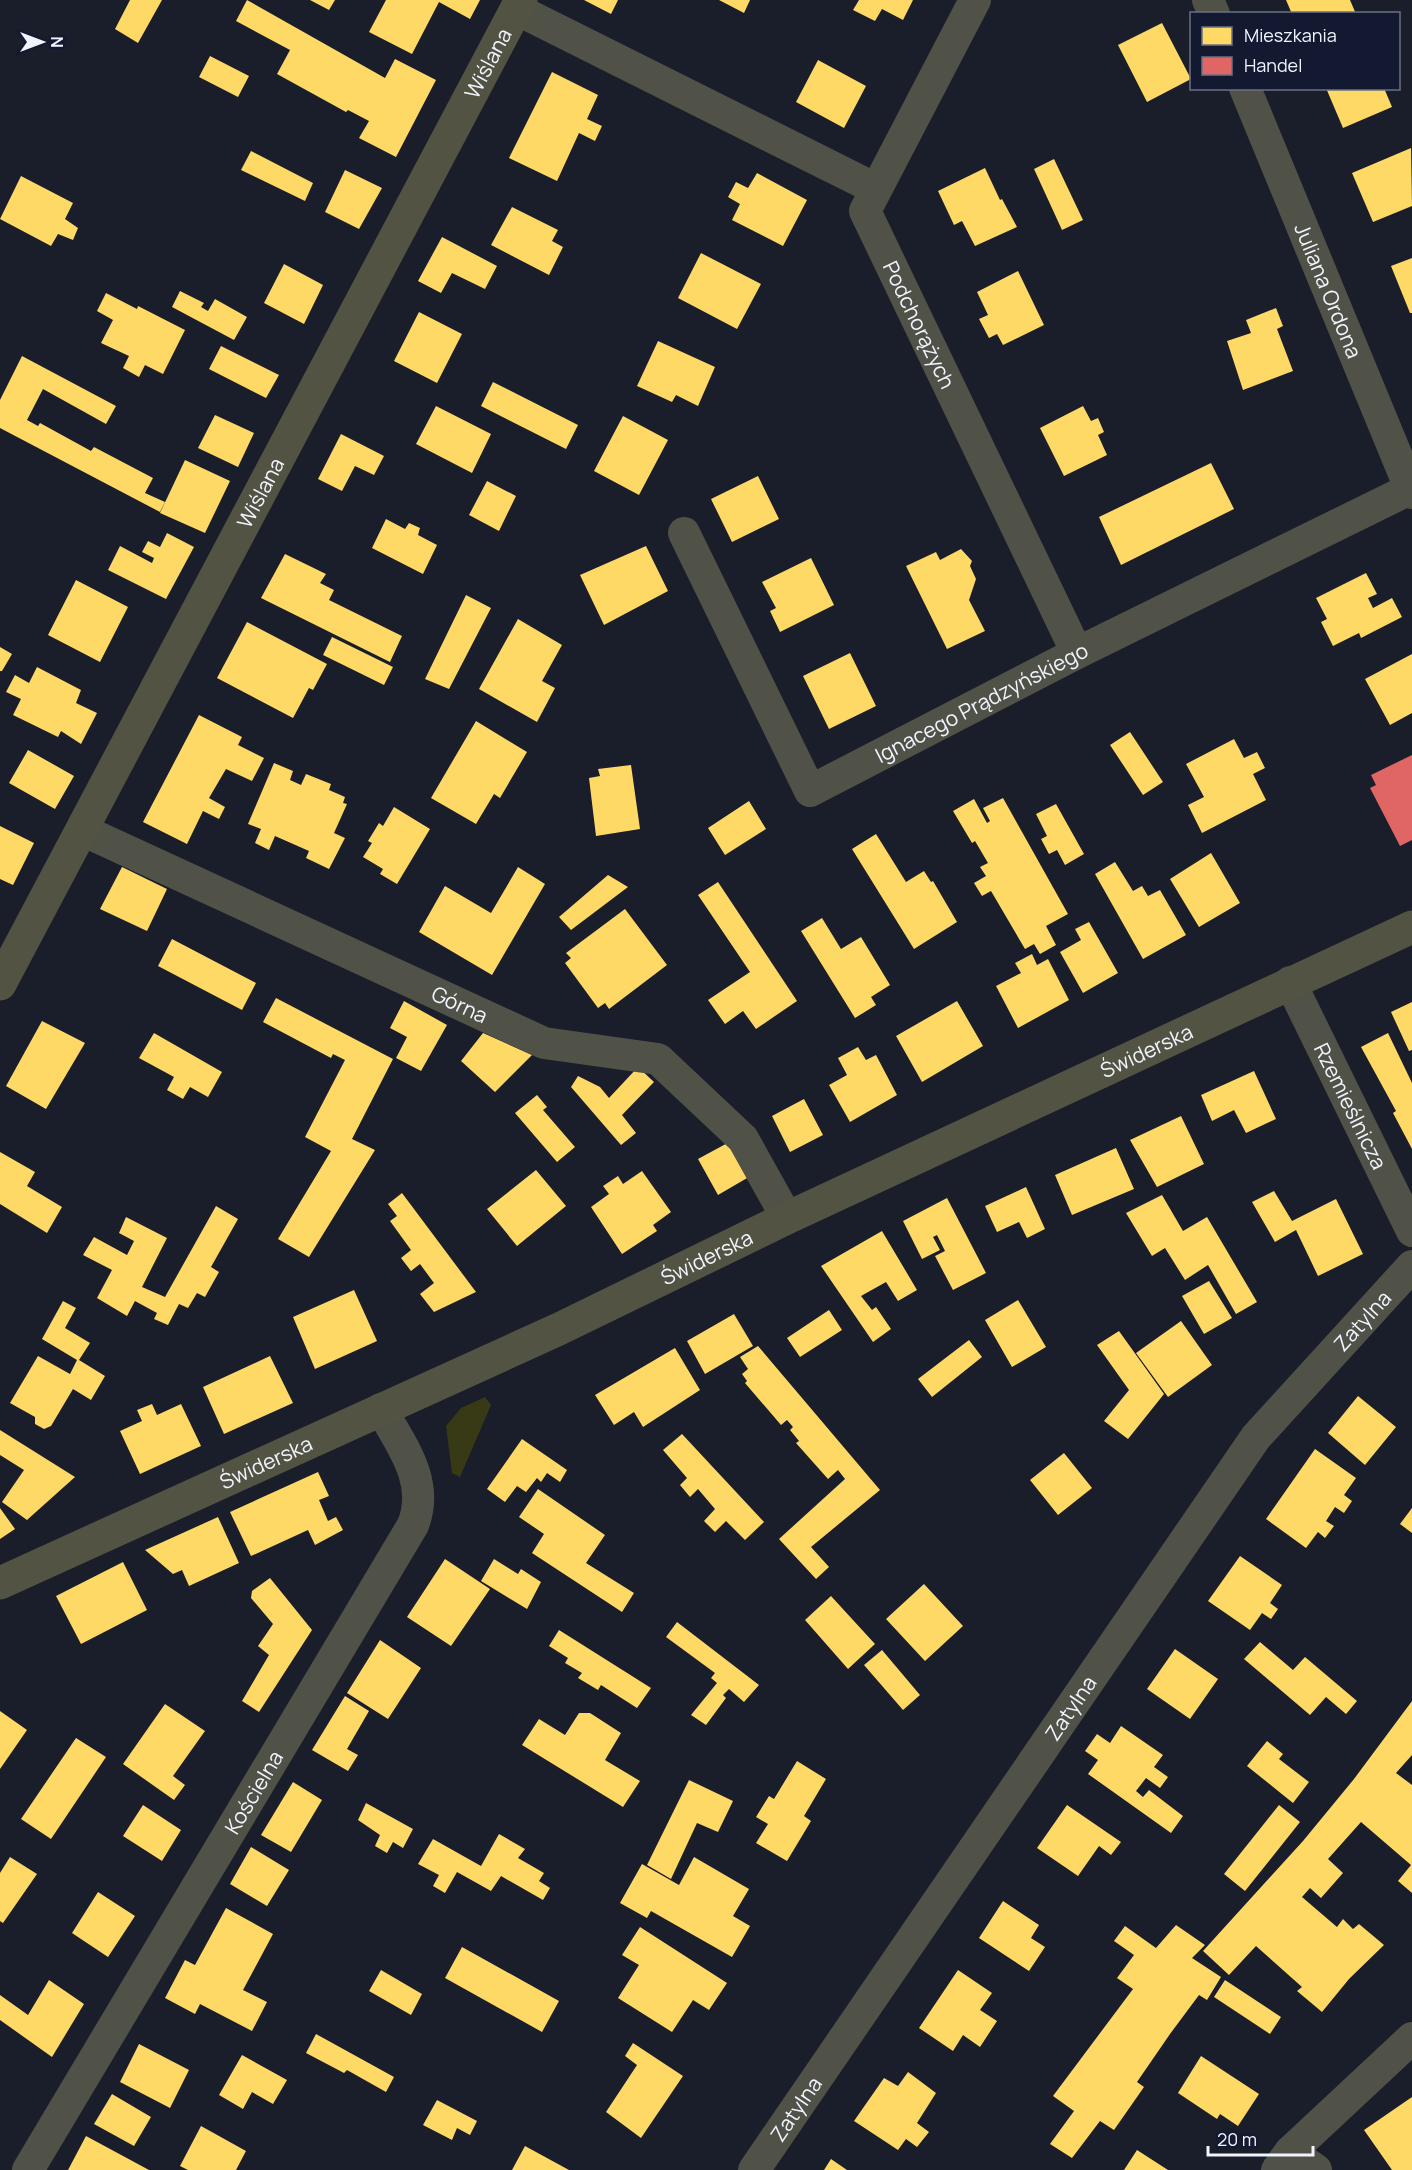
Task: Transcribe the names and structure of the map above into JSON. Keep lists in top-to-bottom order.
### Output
{
  "streets": {
    "street": [
      "Wiślana",
      "Juliana Ordona",
      "Podchorążych",
      "Ignacego Prądzyńskiego",
      "Górna",
      "Świderska",
      "Rzemieślnicza",
      "Zatylna",
      "Kościelna"
    ]
  },
  "crossings": [
    ["Wiślana", "Górna"],
    ["Juliana Ordona", "Ignacego Prądzyńskiego"],
    ["Podchorążych", "Ignacego Prądzyńskiego"],
    ["Górna", "Świderska"],
    ["Świderska", "Rzemieślnicza"],
    ["Świderska", "Kościelna"]
  ],
  "legend": ["Mieszkania", "Handel"],
  "scale_bar": "20 m",
  "north": "right"
}
